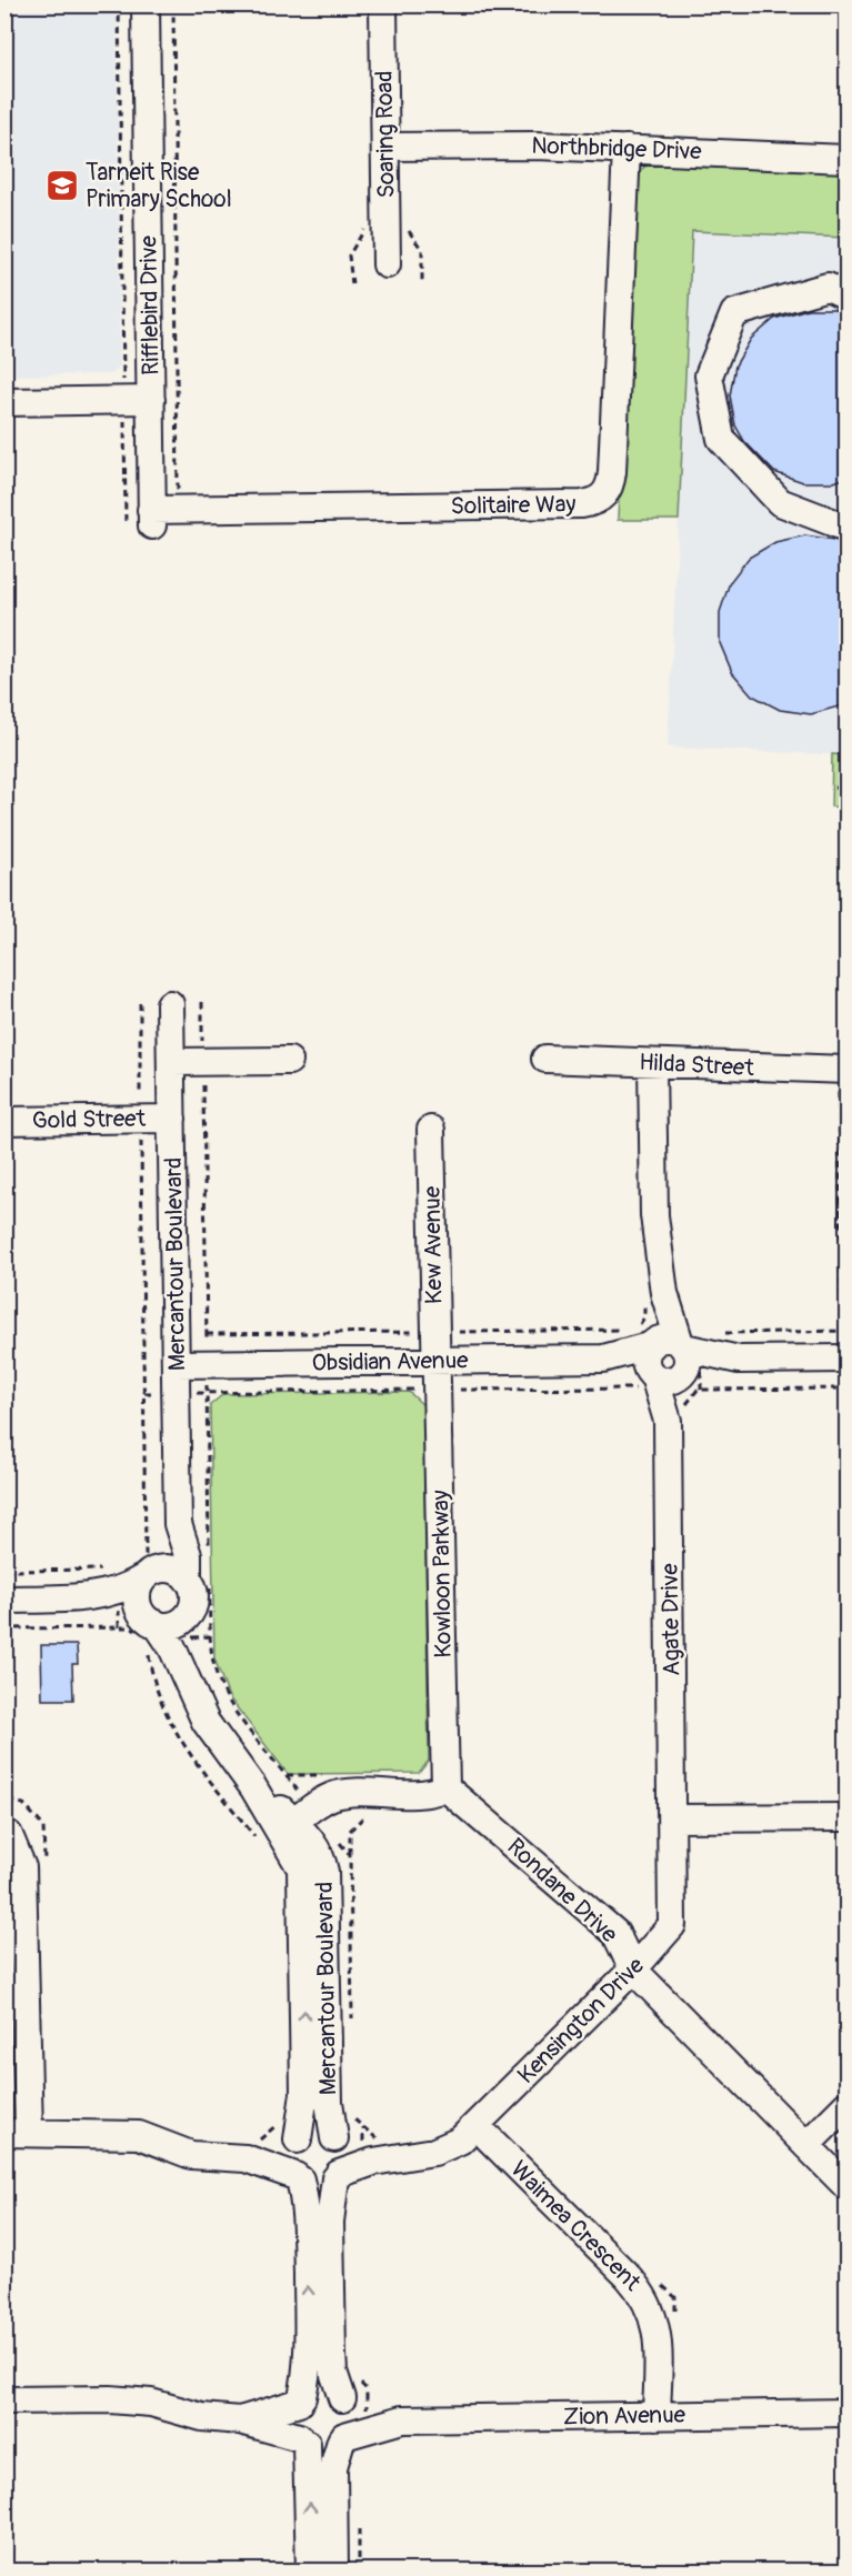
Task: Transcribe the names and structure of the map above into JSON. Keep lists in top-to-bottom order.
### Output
{
  "streets": {
    "street": [
      "Soaring Road",
      "Northbridge Drive",
      "Rifflebird Drive",
      "Solitaire Way",
      "Hilda Street",
      "Gold Street",
      "Kew Avenue",
      "Mercantour Boulevard",
      "Obsidian Avenue",
      "Kowloon Parkway",
      "Agate Drive",
      "Rondane Drive",
      "Kensington Drive",
      "Waimea Crescent",
      "Zion Avenue"
    ]
  },
  "crossings": [
    ["Soaring Road", "Northbridge Drive"],
    ["Northbridge Drive", "Solitaire Way"],
    ["Rifflebird Drive", "Solitaire Way"],
    ["Gold Street", "Mercantour Boulevard"],
    ["Kew Avenue", "Obsidian Avenue"],
    ["Kew Avenue", "Kowloon Parkway"],
    ["Mercantour Boulevard", "Obsidian Avenue"],
    ["Mercantour Boulevard", "Kensington Drive"],
    ["Obsidian Avenue", "Kowloon Parkway"],
    ["Obsidian Avenue", "Agate Drive"],
    ["Kowloon Parkway", "Rondane Drive"],
    ["Agate Drive", "Kensington Drive"],
    ["Rondane Drive", "Kensington Drive"],
    ["Kensington Drive", "Waimea Crescent"],
    ["Waimea Crescent", "Zion Avenue"]
  ],
  "places": {
    "school or university": ["Tarneit Rise Primary School"]
  }
}
